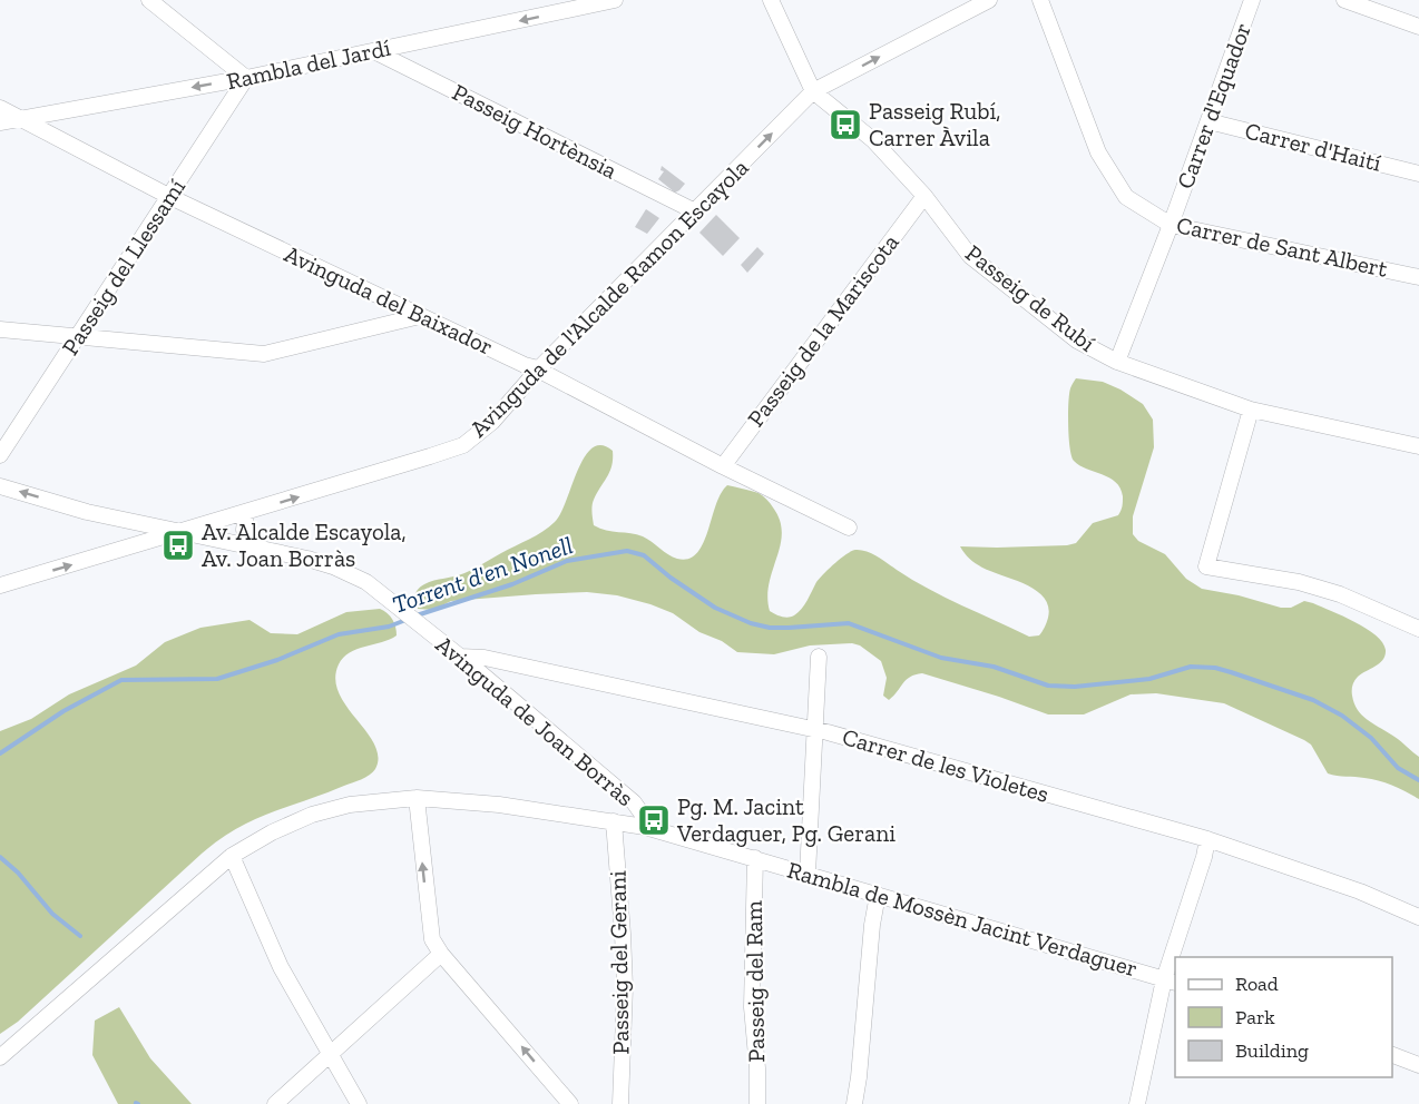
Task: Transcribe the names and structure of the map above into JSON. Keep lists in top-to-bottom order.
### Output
{
  "streets": {
    "street": [
      "Rambla del Jardí",
      "Carrer d'Equador",
      "Passeig Hortènsia",
      "Carrer d'Haití",
      "Carrer de Sant Albert",
      "Passeig del Llessamí",
      "Avinguda de l'Alcalde Ramon Escayola",
      "Passeig de Rubí",
      "Avinguda del Baixador",
      "Passeig de la Mariscota",
      "Avinguda de Joan Borràs",
      "Carrer de les Violetes",
      "Rambla de Mossèn Jacint Verdaguer",
      "Passeig del Gerani",
      "Passeig del Ram"
    ]
  },
  "crossings": [
    ["Rambla del Jardí", "Passeig Hortènsia"],
    ["Rambla del Jardí", "Passeig del Llessamí"],
    ["Rambla del Jardí", "Avinguda del Baixador"],
    ["Carrer d'Equador", "Carrer d'Haití"],
    ["Carrer d'Equador", "Carrer de Sant Albert"],
    ["Carrer d'Equador", "Passeig de Rubí"],
    ["Passeig Hortènsia", "Avinguda de l'Alcalde Ramon Escayola"],
    ["Passeig del Llessamí", "Avinguda del Baixador"],
    ["Avinguda de l'Alcalde Ramon Escayola", "Passeig de Rubí"],
    ["Avinguda de l'Alcalde Ramon Escayola", "Avinguda del Baixador"],
    ["Avinguda de l'Alcalde Ramon Escayola", "Avinguda de Joan Borràs"],
    ["Passeig de Rubí", "Passeig de la Mariscota"],
    ["Avinguda del Baixador", "Passeig de la Mariscota"],
    ["Avinguda de Joan Borràs", "Carrer de les Violetes"],
    ["Avinguda de Joan Borràs", "Rambla de Mossèn Jacint Verdaguer"],
    ["Rambla de Mossèn Jacint Verdaguer", "Passeig del Gerani"],
    ["Rambla de Mossèn Jacint Verdaguer", "Passeig del Ram"]
  ],
  "one_way": ["Rambla del Jardí", "Avinguda de l'Alcalde Ramon Escayola"],
  "water": ["Torrent d'en Nonell"],
  "places": {
    "bus stop": ["Passeig Rubí, Carrer Àvila", "Av. Alcalde Escayola, Av. Joan Borràs", "Pg. M. Jacint Verdaguer, Pg. Gerani"]
  },
  "legend": ["Road", "Park", "Building"]
}
